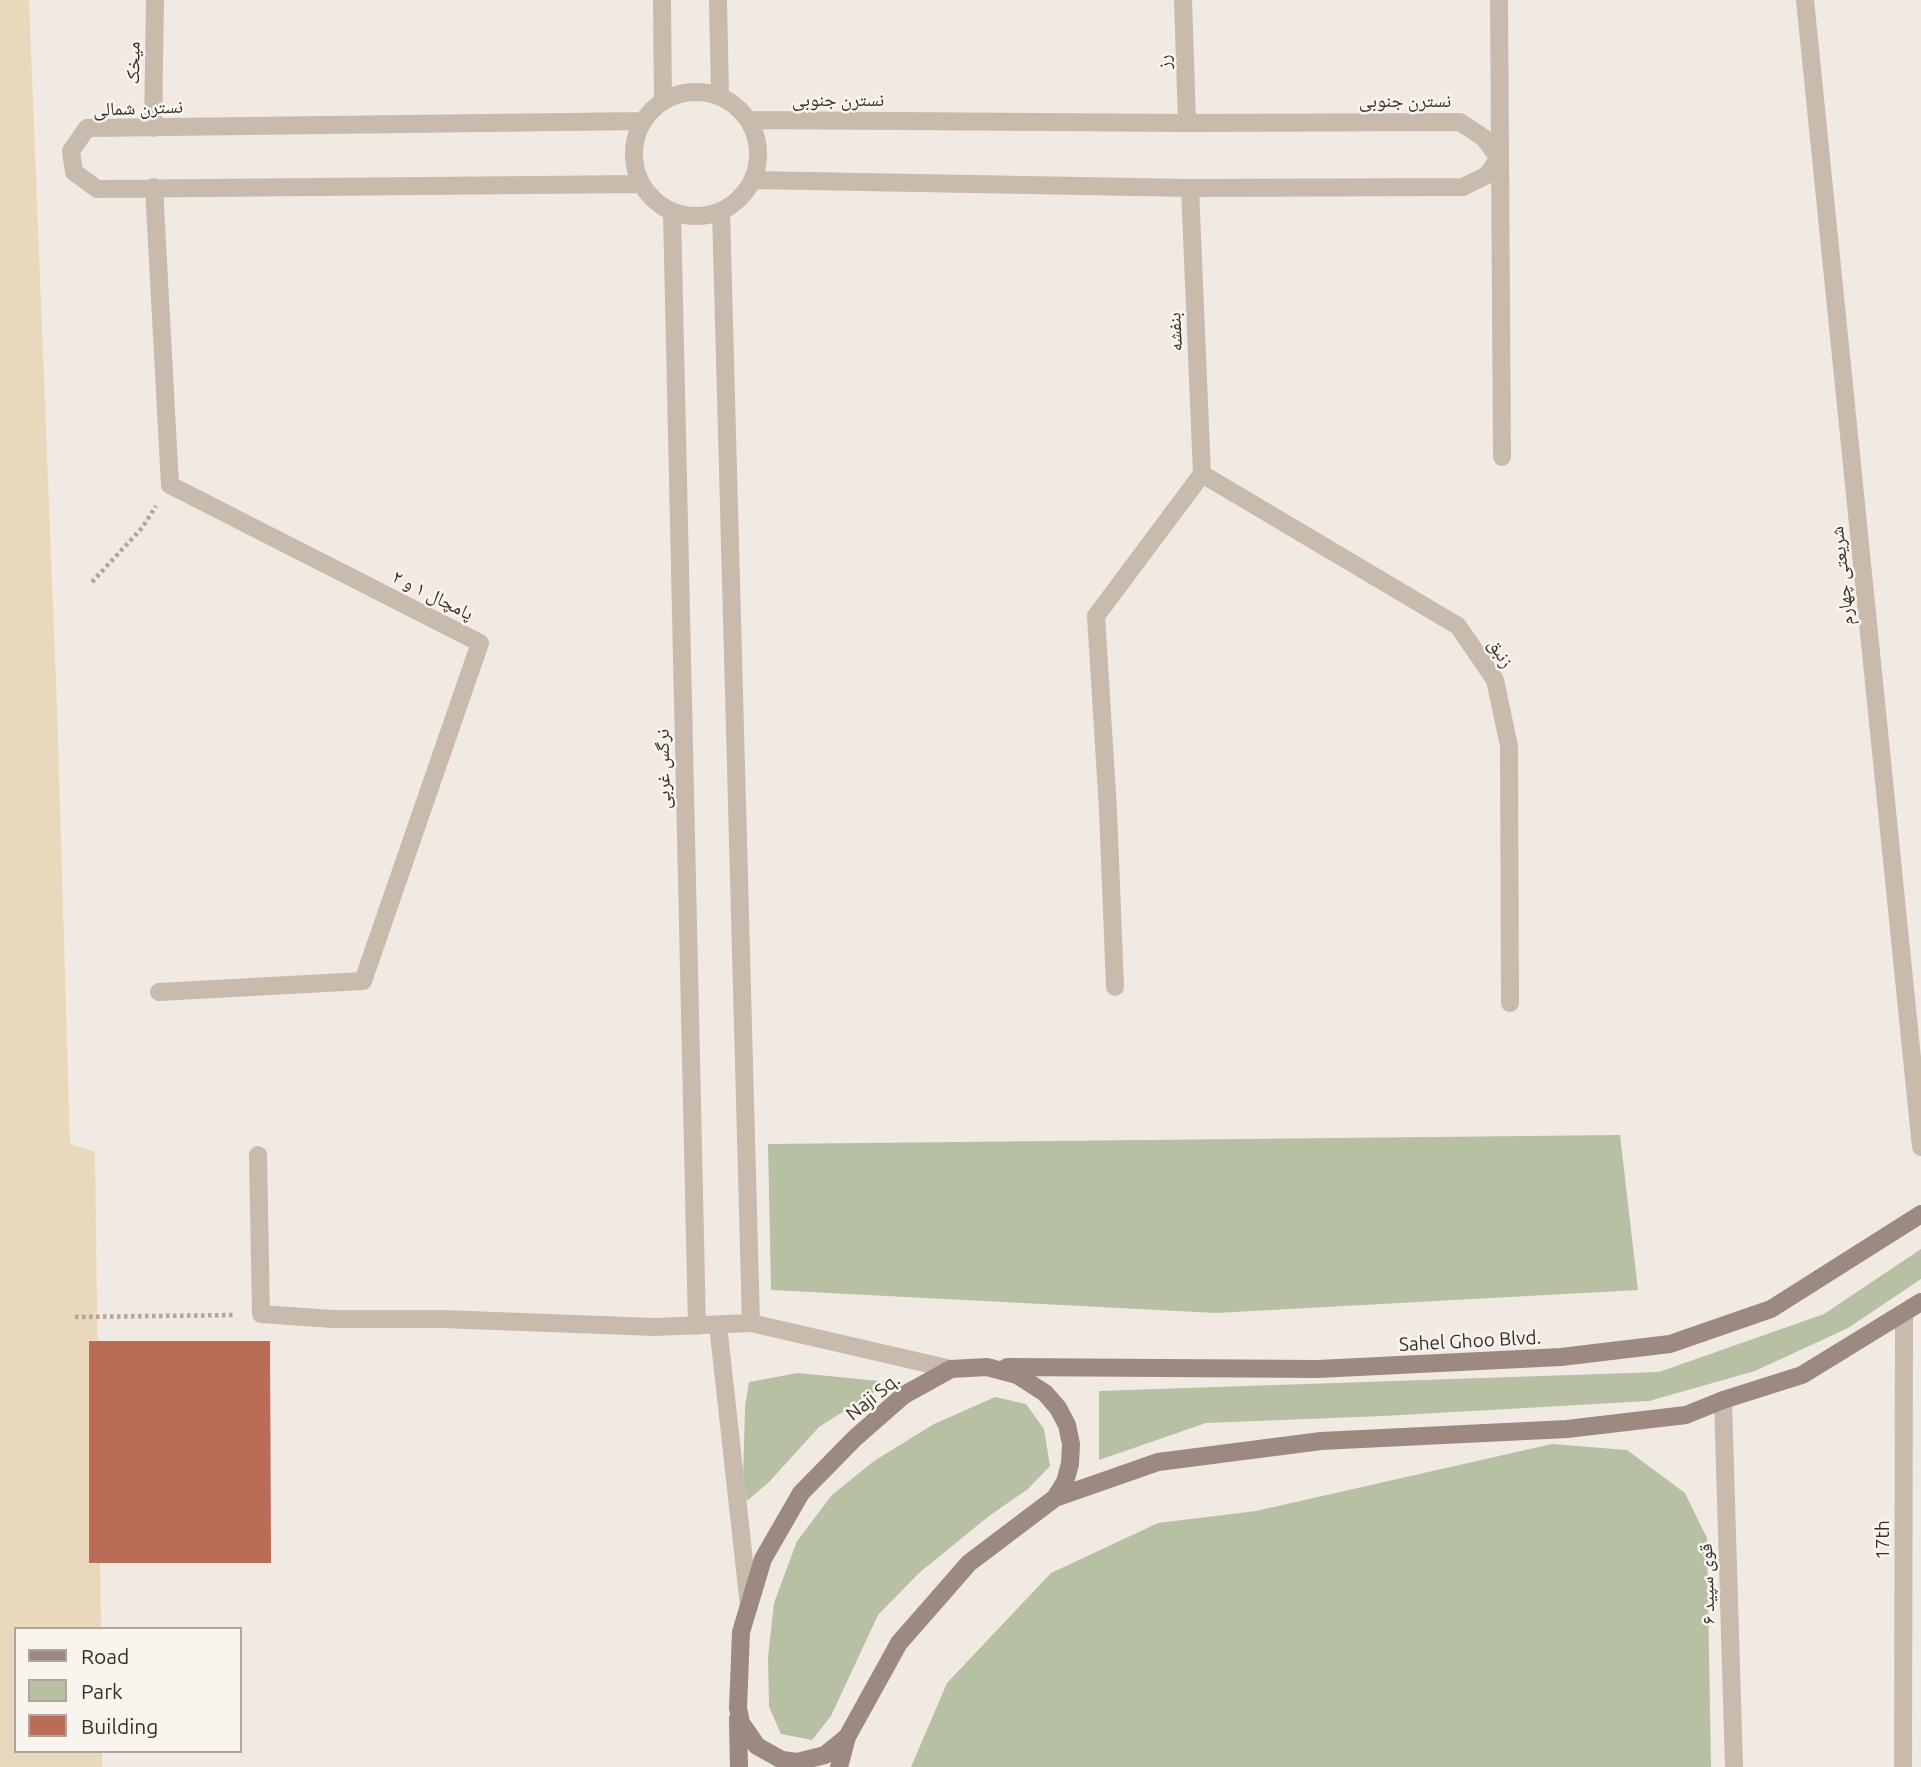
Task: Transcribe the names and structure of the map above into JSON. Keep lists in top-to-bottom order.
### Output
{
  "streets": {
    "main road": ["Sahel Ghoo Blvd.", "Naji Sq."],
    "street": [
      "رز",
      "میخک",
      "نسترن جنوبی",
      "نسترن شمالی",
      "بنفشه",
      "شریعتی چهارم",
      "پامچال ۱ و ۲",
      "زنبق",
      "نرگس غربی",
      "17th",
      "قوی سپید ۶"
    ]
  },
  "crossings": [
    ["رز", "نسترن جنوبی"],
    ["میخک", "نسترن شمالی"],
    ["نسترن جنوبی", "نسترن شمالی"],
    ["نسترن جنوبی", "نرگس غربی"],
    ["نسترن شمالی", "نرگس غربی"],
    ["بنفشه", "زنبق"],
    ["Sahel Ghoo Blvd.", "Naji Sq."]
  ],
  "legend": ["Road", "Park", "Building"]
}
